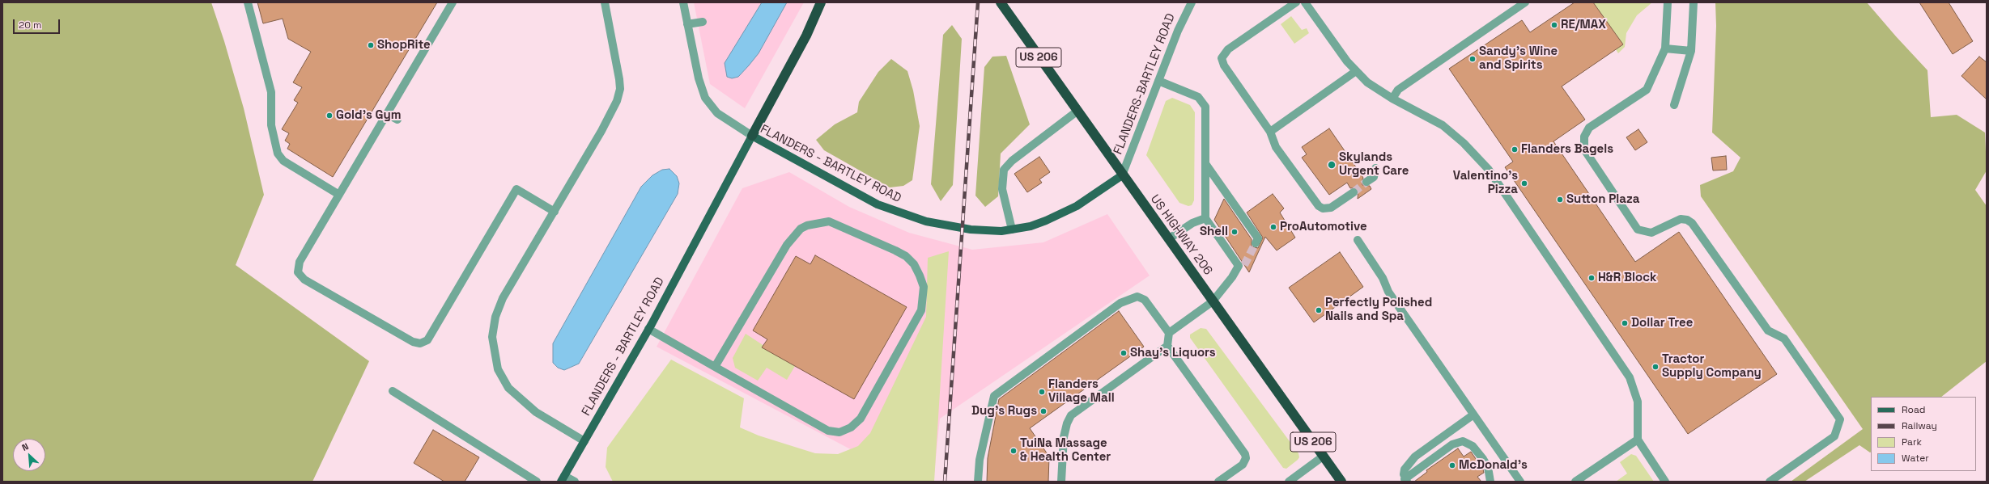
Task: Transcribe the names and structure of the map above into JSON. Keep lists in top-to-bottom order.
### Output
{
  "streets": {
    "highway": ["US 206", "US HIGHWAY 206"],
    "main road": ["FLANDERS - BARTLEY ROAD"],
    "street": ["FLANDERS-BARTLEY ROAD"]
  },
  "crossings": [
    ["FLANDERS-BARTLEY ROAD", "FLANDERS - BARTLEY ROAD"],
    ["FLANDERS-BARTLEY ROAD", "US HIGHWAY 206"],
    ["FLANDERS - BARTLEY ROAD", "US HIGHWAY 206"]
  ],
  "places": [
    "RE/MAX",
    "ShopRite",
    "Sandy's Wine and Spirits",
    "Gold's Gym",
    "Flanders Bagels",
    "Skylands Urgent Care",
    "Valentino's Pizza",
    "Sutton Plaza",
    "ProAutomotive",
    "Shell",
    "H&R Block",
    "Perfectly Polished Nails and Spa",
    "Dollar Tree",
    "Shay's Liquors",
    "Tractor Supply Company",
    "Flanders Village Mall",
    "Dug's Rugs",
    "TuiNa Massage & Health Center",
    "McDonald's"
  ],
  "legend": [
    "Road",
    "Railway",
    "Park",
    "Water"
  ],
  "scale_bar": "20 m",
  "north": "top left"
}
